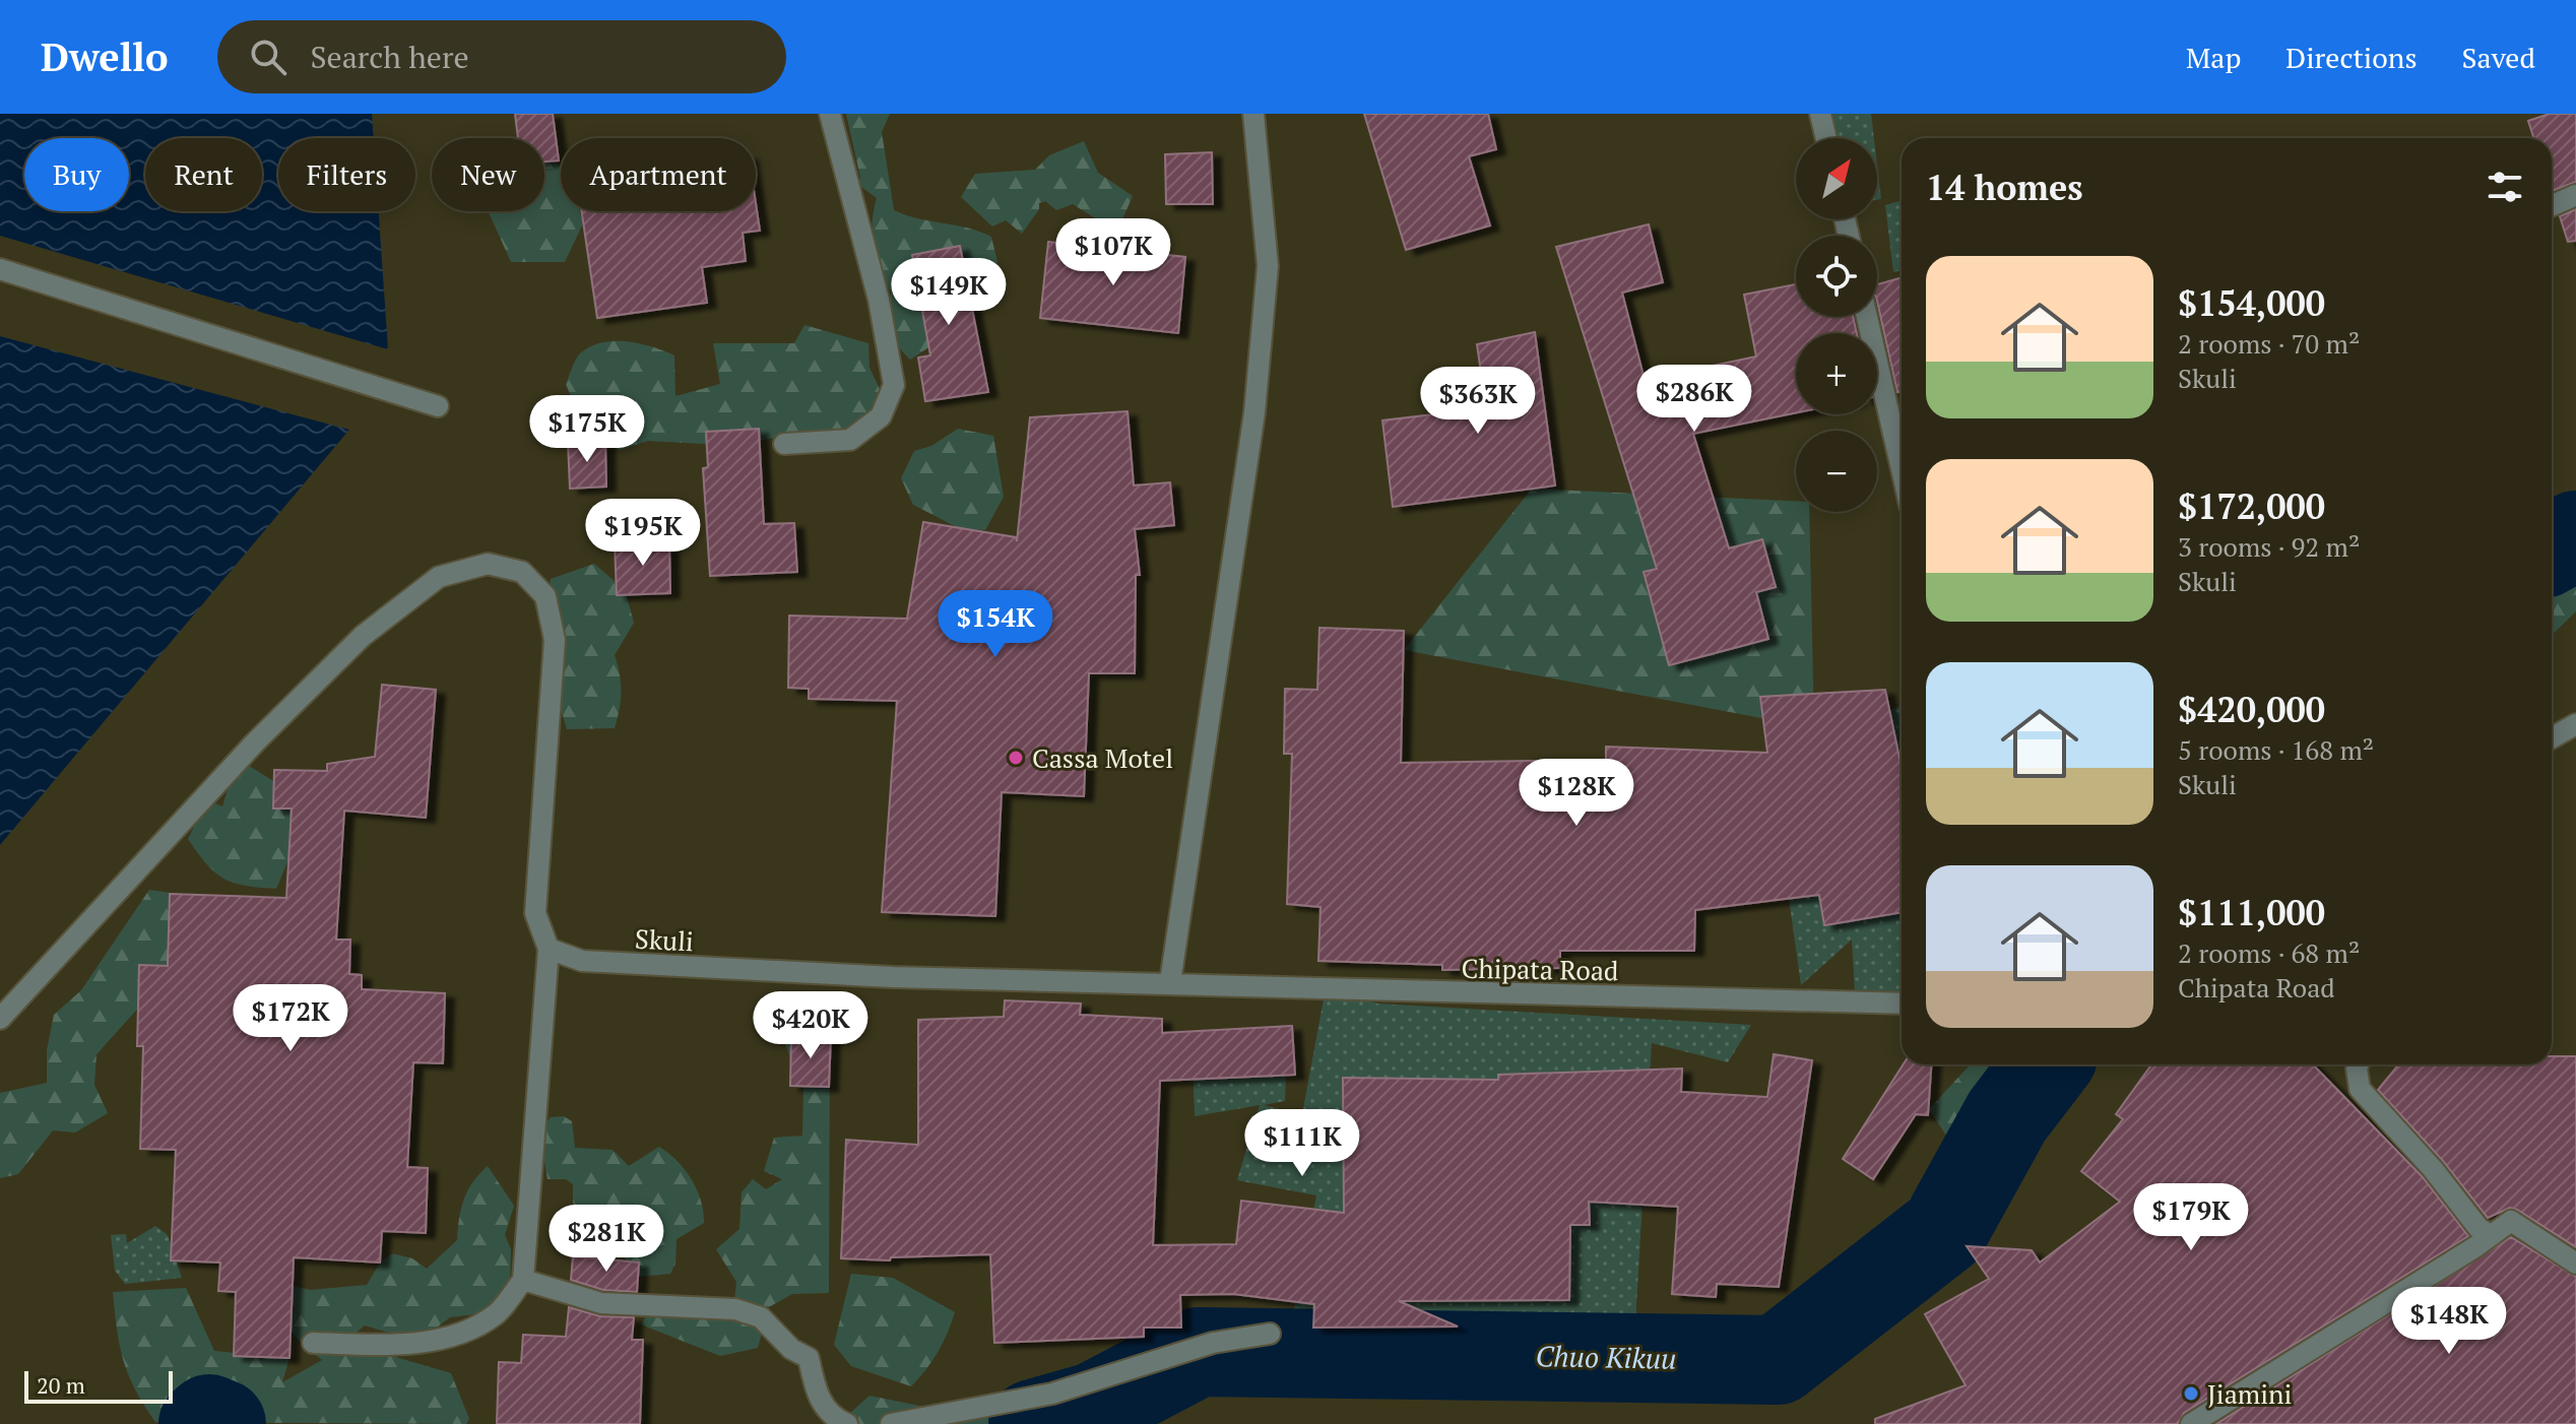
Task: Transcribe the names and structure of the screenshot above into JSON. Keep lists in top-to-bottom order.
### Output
{
  "streets": {
    "street": ["Skuli", "Chipata Road"]
  },
  "crossings": [
    ["Skuli", "Chipata Road"]
  ],
  "water": ["Chuo Kikuu"],
  "places": ["Cassa Motel", "Jiamini"],
  "scale_bar": "20 m",
  "north": "top right",
  "page": {
    "header": "Dwello",
    "search": "Search here",
    "nav": ["Map", "Directions", "Saved"],
    "map_buttons": ["+", "−"],
    "chip": [
      "Buy",
      "Rent",
      "Filters",
      "New",
      "Apartment"
    ],
    "heading": "14 homes",
    "price": [
      "$107K",
      "$149K",
      "$286K",
      "$363K",
      "$175K",
      "$195K",
      "$154K",
      "$128K",
      "$172K",
      "$420K",
      "$111K",
      "$179K",
      "$281K",
      "$148K"
    ],
    "list": [
      {
        "name": "$154,000",
        "note": "2 rooms · 70 m² · Skuli"
      },
      {
        "name": "$172,000",
        "note": "3 rooms · 92 m² · Skuli"
      },
      {
        "name": "$420,000",
        "note": "5 rooms · 168 m² · Skuli"
      },
      {
        "name": "$111,000",
        "note": "2 rooms · 68 m² · Chipata Road"
      }
    ],
    "scale": "20 m"
  }
}
